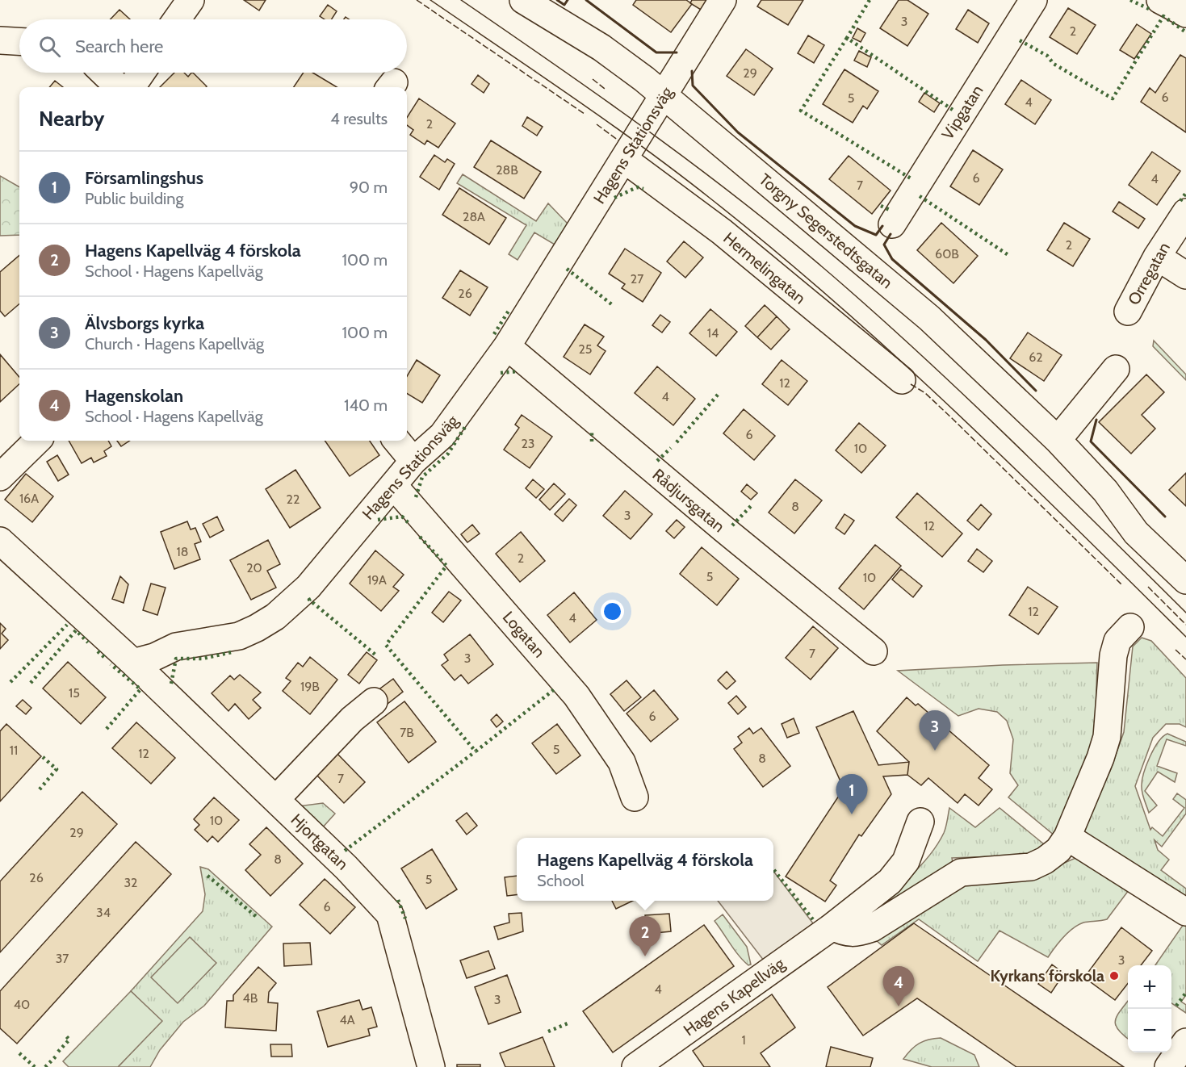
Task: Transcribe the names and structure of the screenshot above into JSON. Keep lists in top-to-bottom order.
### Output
{
  "streets": {
    "street": [
      "Vipgatan",
      "Hagens Stationsväg",
      "Torgny Segerstedtsgatan",
      "Hermelingatan",
      "Orregatan",
      "Rådjursgatan",
      "Logatan",
      "Hjortgatan",
      "Hagens Kapellväg"
    ]
  },
  "crossings": [
    ["Hagens Stationsväg", "Torgny Segerstedtsgatan"],
    ["Hagens Stationsväg", "Hermelingatan"],
    ["Hagens Stationsväg", "Rådjursgatan"],
    ["Hagens Stationsväg", "Logatan"],
    ["Hagens Stationsväg", "Hjortgatan"]
  ],
  "places": ["Kyrkans förskola"],
  "house_numbers": [
    "3",
    "2",
    "29",
    "6",
    "5",
    "4",
    "2",
    "28B",
    "6",
    "4",
    "7",
    "28A",
    "2",
    "60B",
    "27",
    "26",
    "14",
    "25",
    "62",
    "12",
    "4",
    "6",
    "23",
    "10",
    "16A",
    "22",
    "8",
    "3",
    "12",
    "18",
    "2",
    "20",
    "5",
    "10",
    "19A",
    "12",
    "4",
    "7",
    "3",
    "19B",
    "15",
    "6",
    "7B",
    "5",
    "11",
    "12",
    "8",
    "7",
    "10",
    "29",
    "8",
    "26",
    "5",
    "32",
    "6",
    "34",
    "37",
    "3",
    "4",
    "4B",
    "3",
    "40",
    "4A",
    "1"
  ],
  "page": {
    "search": "Search here",
    "heading": ["Nearby", "4 results"],
    "list": [
      {
        "mark": "1",
        "name": "Församlingshus",
        "note": "Public building",
        "value": "90 m"
      },
      {
        "mark": "2",
        "name": "Hagens Kapellväg 4 förskola",
        "note": "School · Hagens Kapellväg",
        "value": "100 m"
      },
      {
        "mark": "3",
        "name": "Älvsborgs kyrka",
        "note": "Church · Hagens Kapellväg",
        "value": "100 m"
      },
      {
        "mark": "4",
        "name": "Hagenskolan",
        "note": "School · Hagens Kapellväg",
        "value": "140 m"
      }
    ],
    "pins": [
      "3",
      "1",
      "2",
      "4"
    ],
    "popup": ["Hagens Kapellväg 4 förskola", "School"],
    "map_buttons": ["+", "−"]
  }
}
